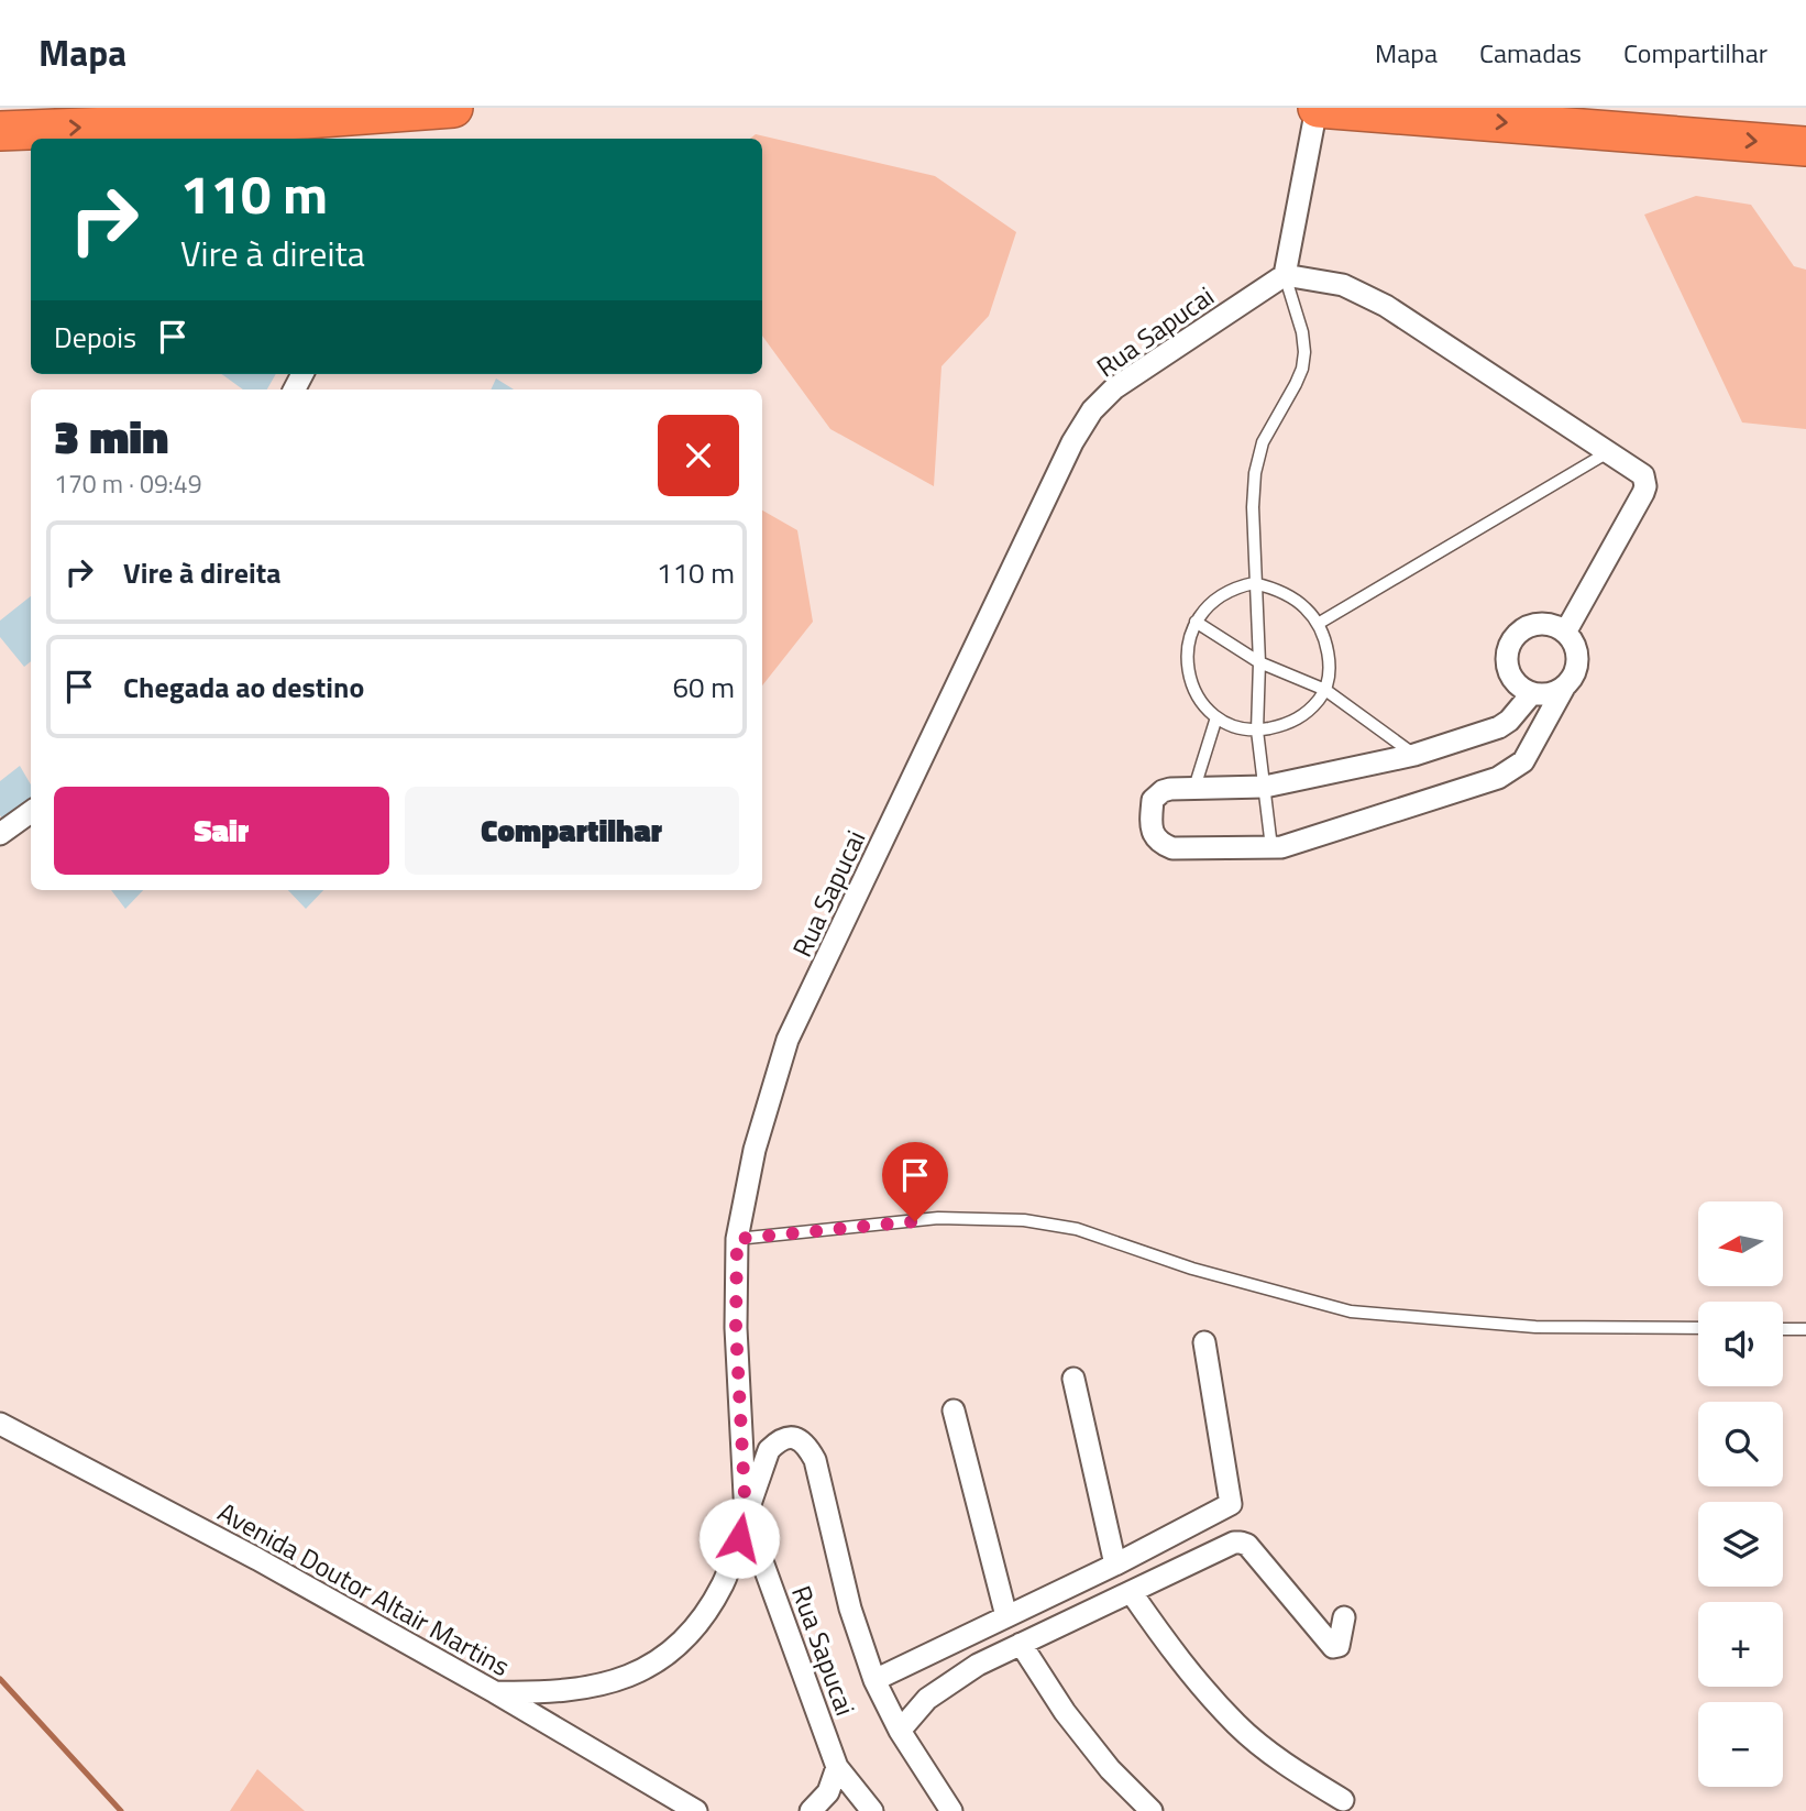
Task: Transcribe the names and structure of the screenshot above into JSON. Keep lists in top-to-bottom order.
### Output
{
  "streets": {
    "street": ["Rua Sapucai", "Avenida Doutor Altair Martins"]
  },
  "north": "left",
  "page": {
    "header": "Mapa",
    "nav": ["Mapa", "Camadas", "Compartilhar"],
    "turn": ["110 m", "Vire à direita"],
    "then": "Depois",
    "heading": ["3 min", "170 m · 09:49"],
    "list": [
      {
        "name": "Vire à direita",
        "value": "110 m"
      },
      {
        "name": "Chegada ao destino",
        "value": "60 m"
      }
    ],
    "buttons": ["Sair", "Compartilhar"],
    "map_buttons": ["+", "−"]
  }
}
